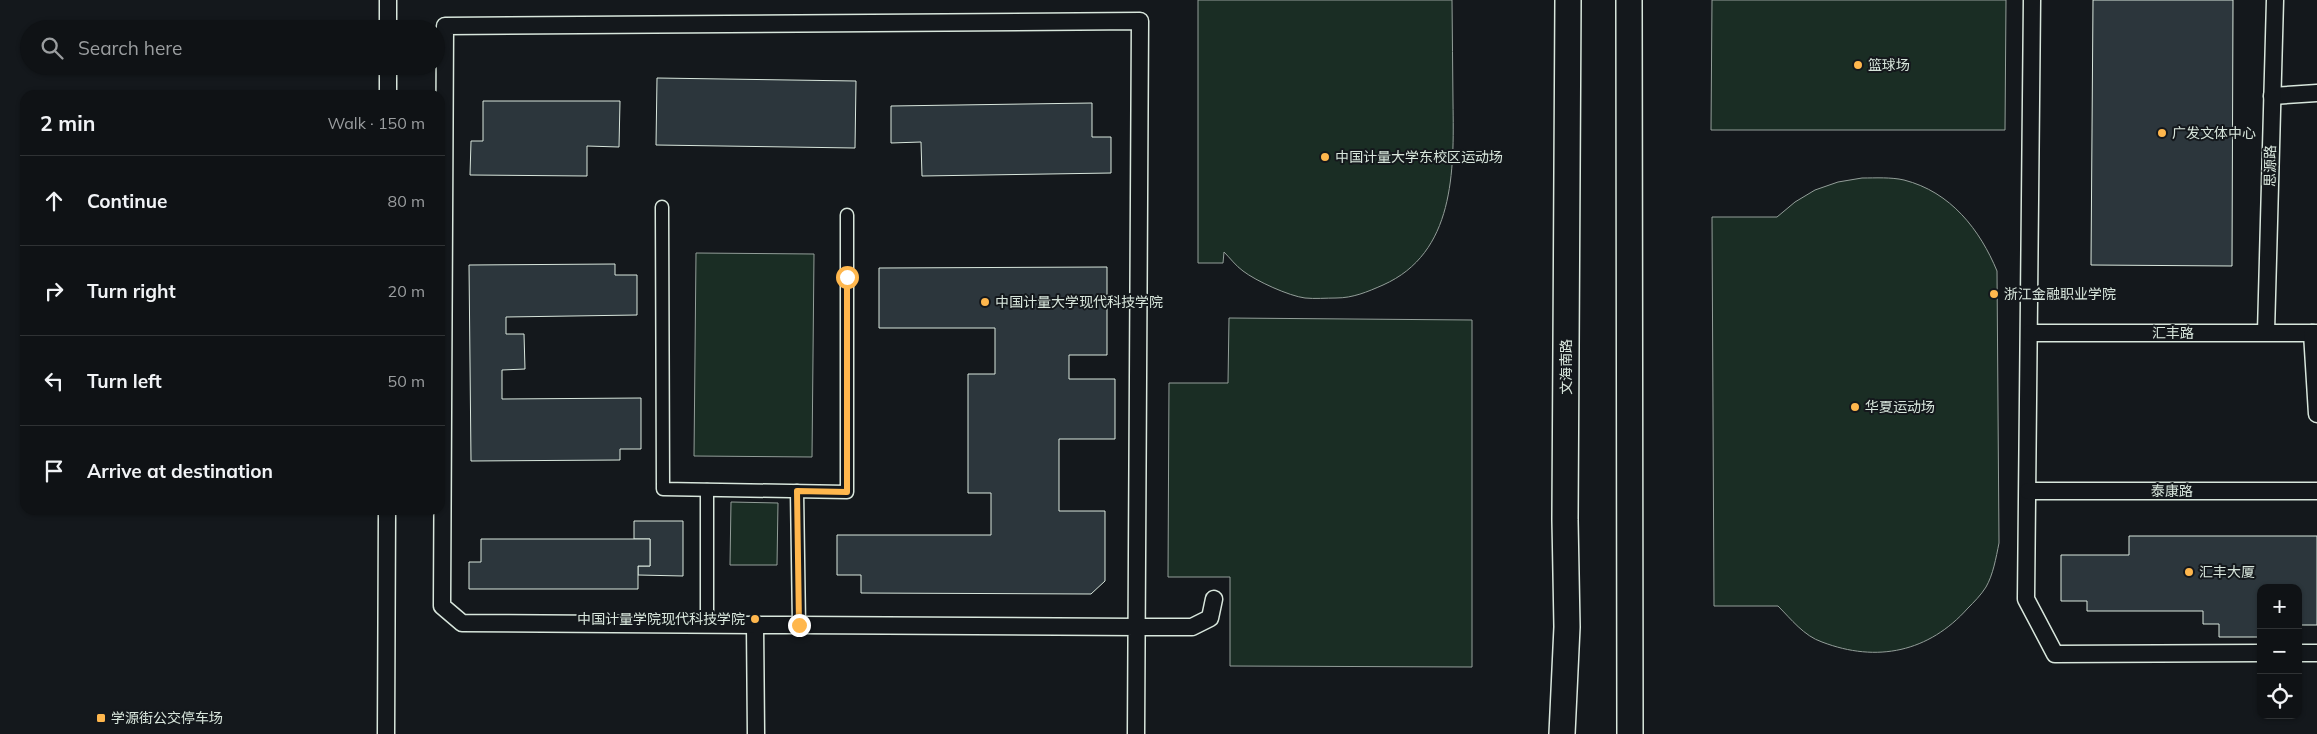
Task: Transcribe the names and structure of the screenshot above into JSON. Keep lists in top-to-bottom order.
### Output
{
  "streets": {
    "main road": ["文海南路"],
    "street": ["思源路", "汇丰路", "泰康路"]
  },
  "crossings": [
    ["思源路", "汇丰路"]
  ],
  "places": {
    "other": [
      "篮球场",
      "广发文体中心",
      "中国计量大学东校区运动场",
      "浙江金融职业学院",
      "中国计量大学现代科技学院",
      "华夏运动场",
      "汇丰大厦",
      "中国计量学院现代科技学院"
    ],
    "transit": ["学源街公交停车场"]
  },
  "page": {
    "search": "Search here",
    "heading": ["2 min", "Walk · 150 m"],
    "list": [
      ["Continue", "80 m"],
      ["Turn right", "20 m"],
      ["Turn left", "50 m"],
      "Arrive at destination"
    ],
    "map_buttons": ["+", "−"]
  }
}
